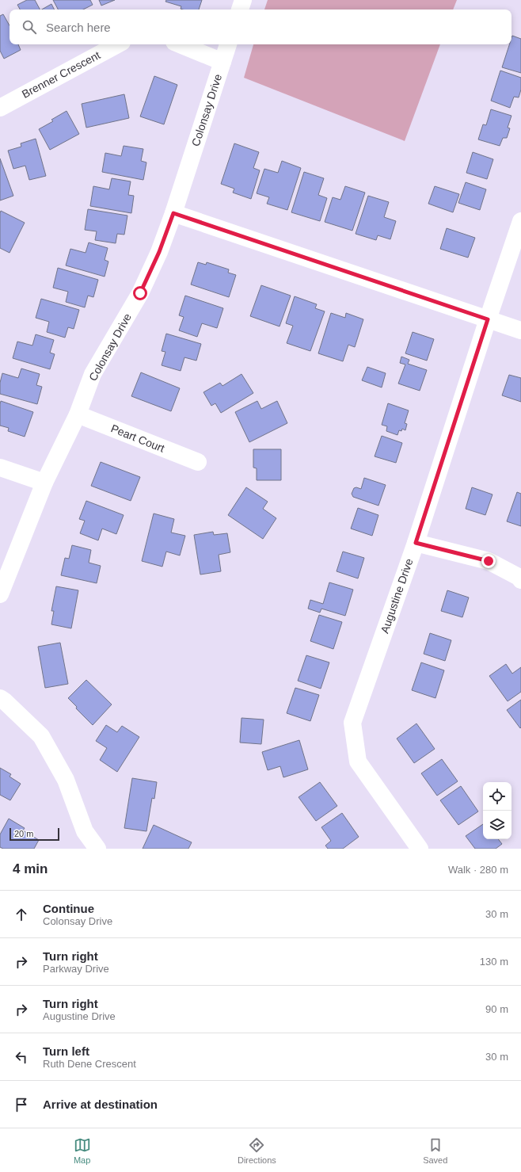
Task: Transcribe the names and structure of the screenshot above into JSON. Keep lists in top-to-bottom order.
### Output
{
  "streets": {
    "street": [
      "Brenner Crescent",
      "Colonsay Drive",
      "Peart Court",
      "Augustine Drive"
    ]
  },
  "crossings": [
    ["Colonsay Drive", "Peart Court"]
  ],
  "scale_bar": "20 m",
  "page": {
    "search": "Search here",
    "scale": "20 m",
    "heading": ["4 min", "Walk · 280 m"],
    "list": [
      ["Continue", "Colonsay Drive", "30 m"],
      ["Turn right", "Parkway Drive", "130 m"],
      ["Turn right", "Augustine Drive", "90 m"],
      ["Turn left", "Ruth Dene Crescent", "30 m"],
      "Arrive at destination"
    ],
    "nav": ["Map", "Directions", "Saved"]
  }
}
